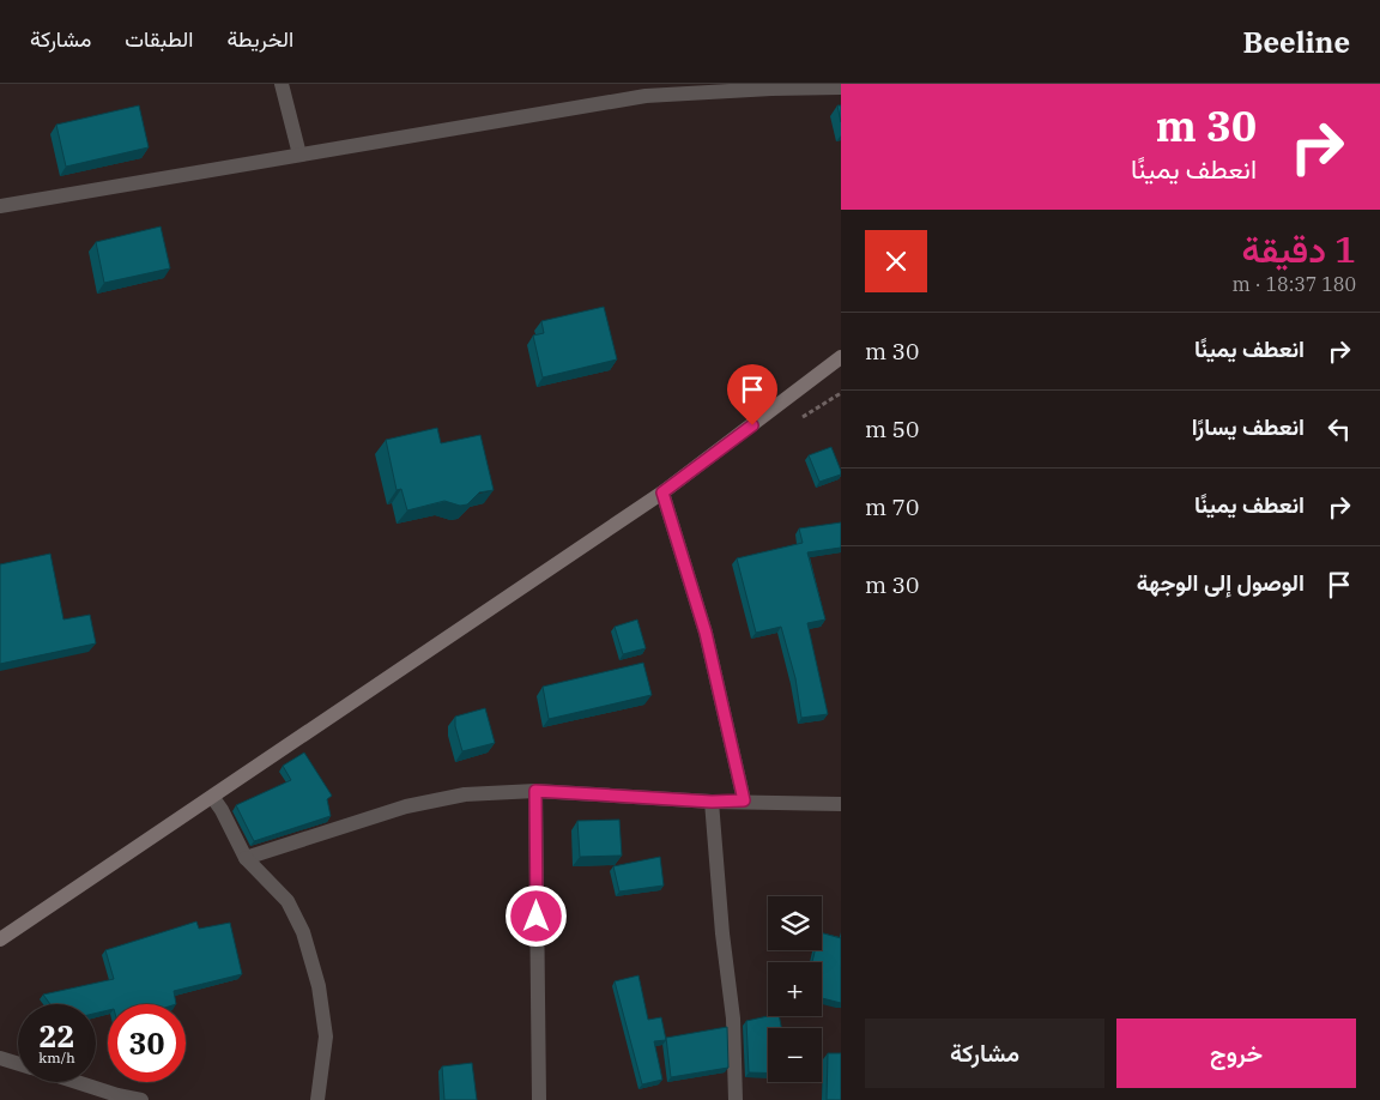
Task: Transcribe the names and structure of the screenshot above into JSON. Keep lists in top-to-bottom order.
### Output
{
  "page": {
    "header": "Beeline",
    "nav": ["الخريطة", "الطبقات", "مشاركة"],
    "turn": ["30 m", "انعطف يمينًا"],
    "heading": ["1 دقيقة", "180 m · 18:37"],
    "list": [
      {
        "name": "انعطف يمينًا",
        "value": "30 m"
      },
      {
        "name": "انعطف يسارًا",
        "value": "50 m"
      },
      {
        "name": "انعطف يمينًا",
        "value": "70 m"
      },
      {
        "name": "الوصول إلى الوجهة",
        "value": "30 m"
      }
    ],
    "map_buttons": ["+", "−"],
    "speed": "22 km/h",
    "limit": "30",
    "buttons": ["خروج", "مشاركة"]
  }
}
